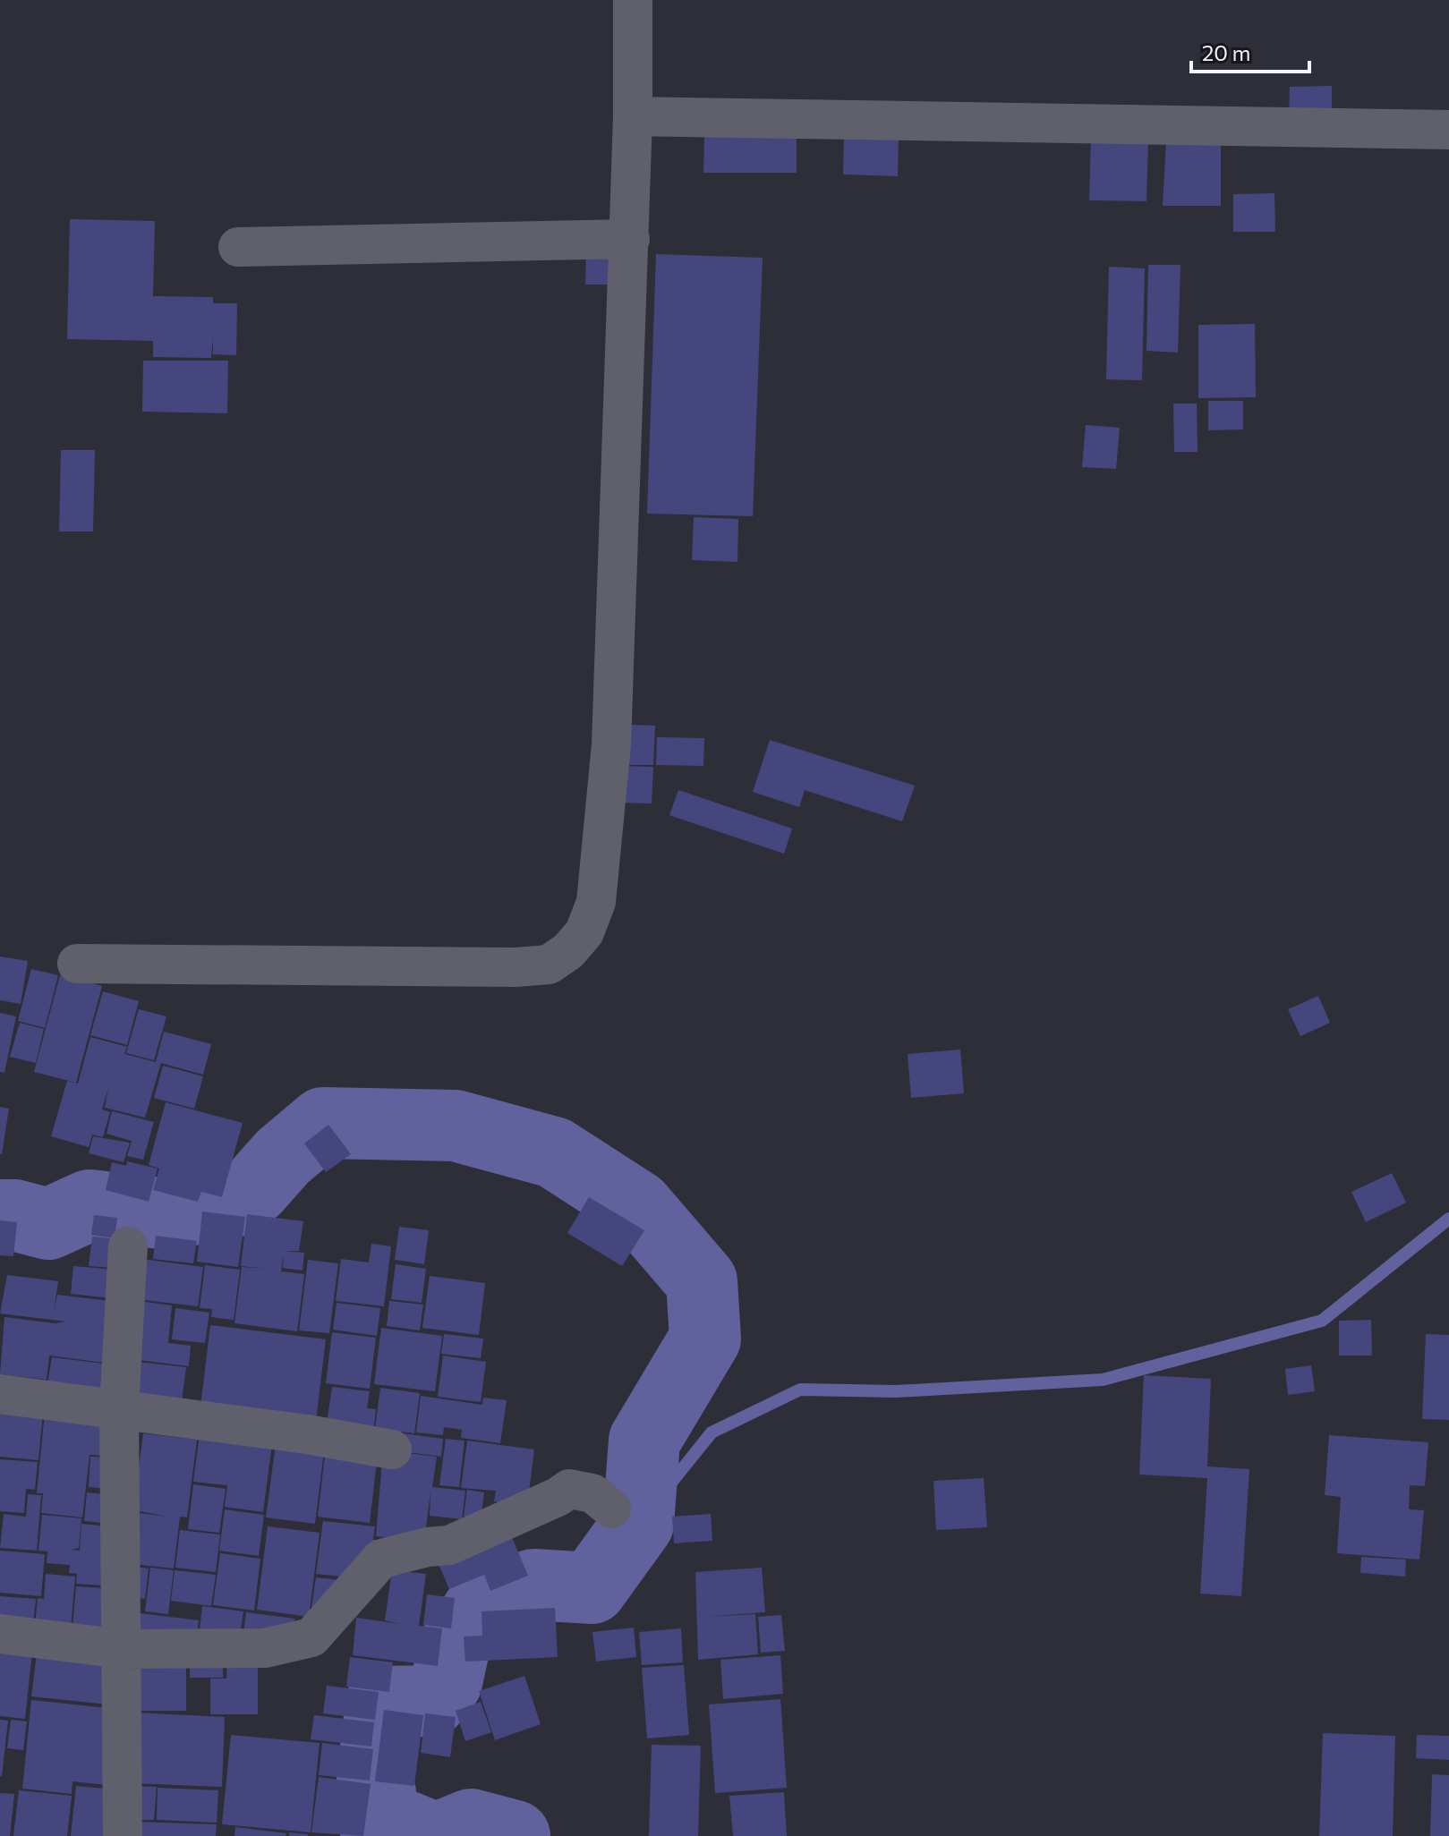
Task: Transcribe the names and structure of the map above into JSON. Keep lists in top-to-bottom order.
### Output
{
  "scale_bar": "20 m"
}
